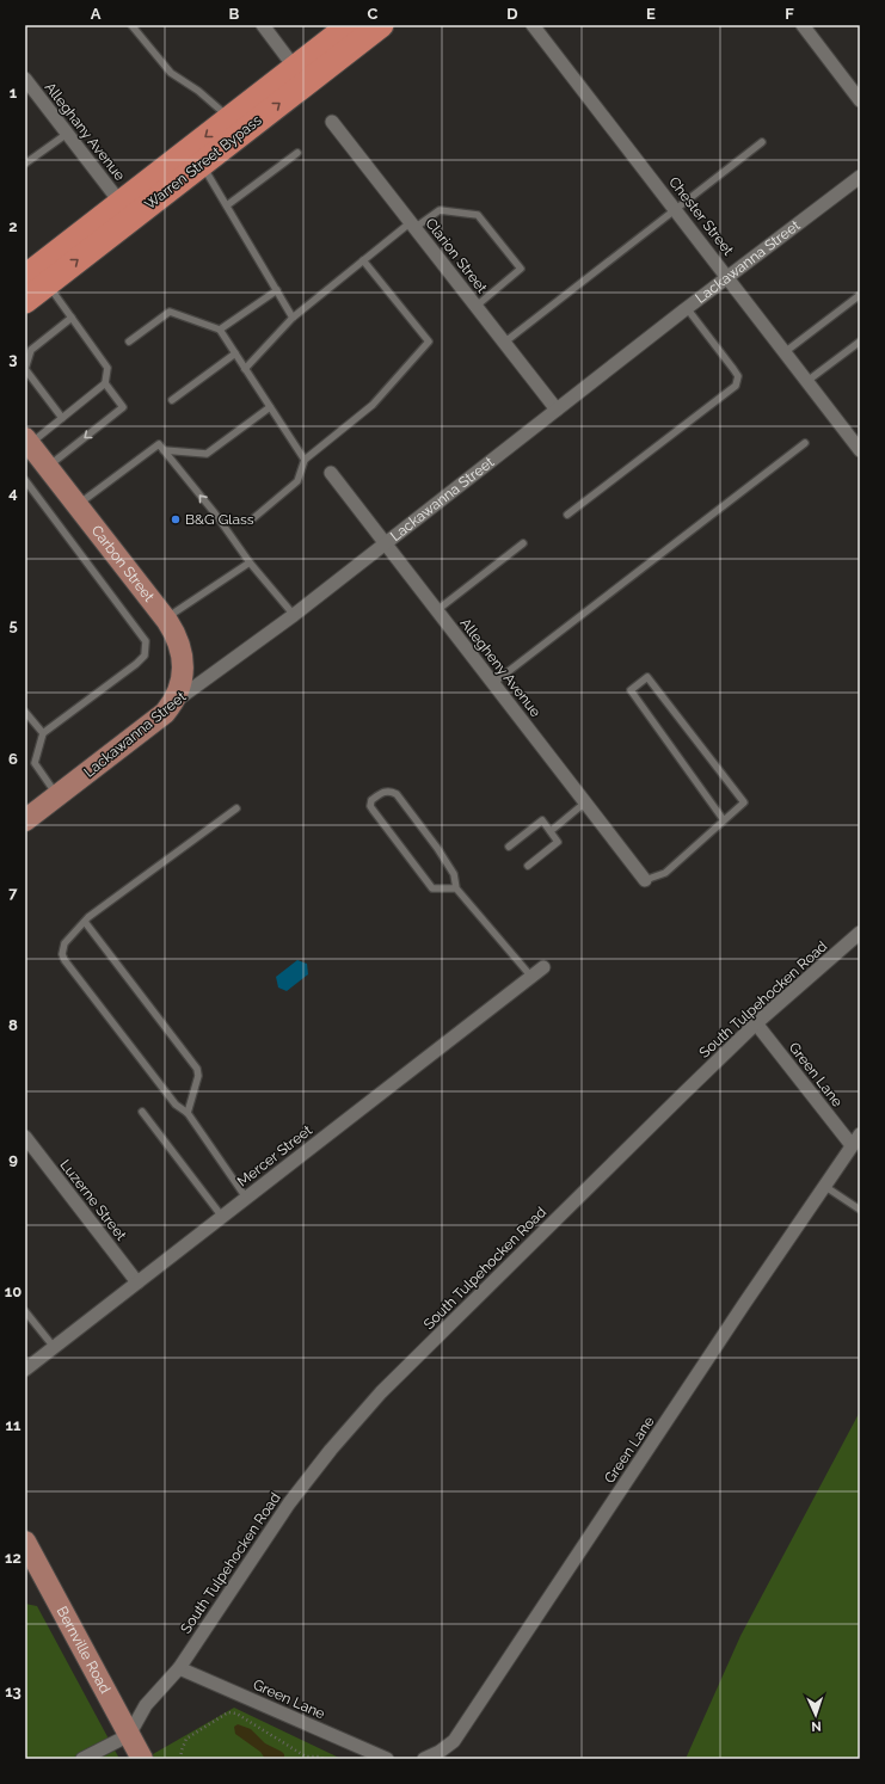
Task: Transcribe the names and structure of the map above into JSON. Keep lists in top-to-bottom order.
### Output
{
  "streets": {
    "highway": ["Warren Street Bypass"],
    "main road": ["Lackawanna Street", "Carbon Street", "Bernville Road"],
    "street": [
      "Alleghany Avenue",
      "Chester Street",
      "Clarion Street",
      "Allegheny Avenue",
      "South Tulpehocken Road",
      "Green Lane",
      "Mercer Street",
      "Luzerne Street"
    ]
  },
  "crossings": [
    ["Alleghany Avenue", "Warren Street Bypass"],
    ["Chester Street", "Lackawanna Street"],
    ["Clarion Street", "Lackawanna Street"],
    ["Lackawanna Street", "Carbon Street"],
    ["Lackawanna Street", "Allegheny Avenue"],
    ["South Tulpehocken Road", "Green Lane"],
    ["South Tulpehocken Road", "Bernville Road"],
    ["Mercer Street", "Luzerne Street"]
  ],
  "places": ["B&G Glass"],
  "north": "bottom",
  "grid": {
    "columns": [
      "A",
      "B",
      "C",
      "D",
      "E",
      "F"
    ],
    "rows": [
      "1",
      "2",
      "3",
      "4",
      "5",
      "6",
      "7",
      "8",
      "9",
      "10",
      "11",
      "12",
      "13"
    ]
  }
}
